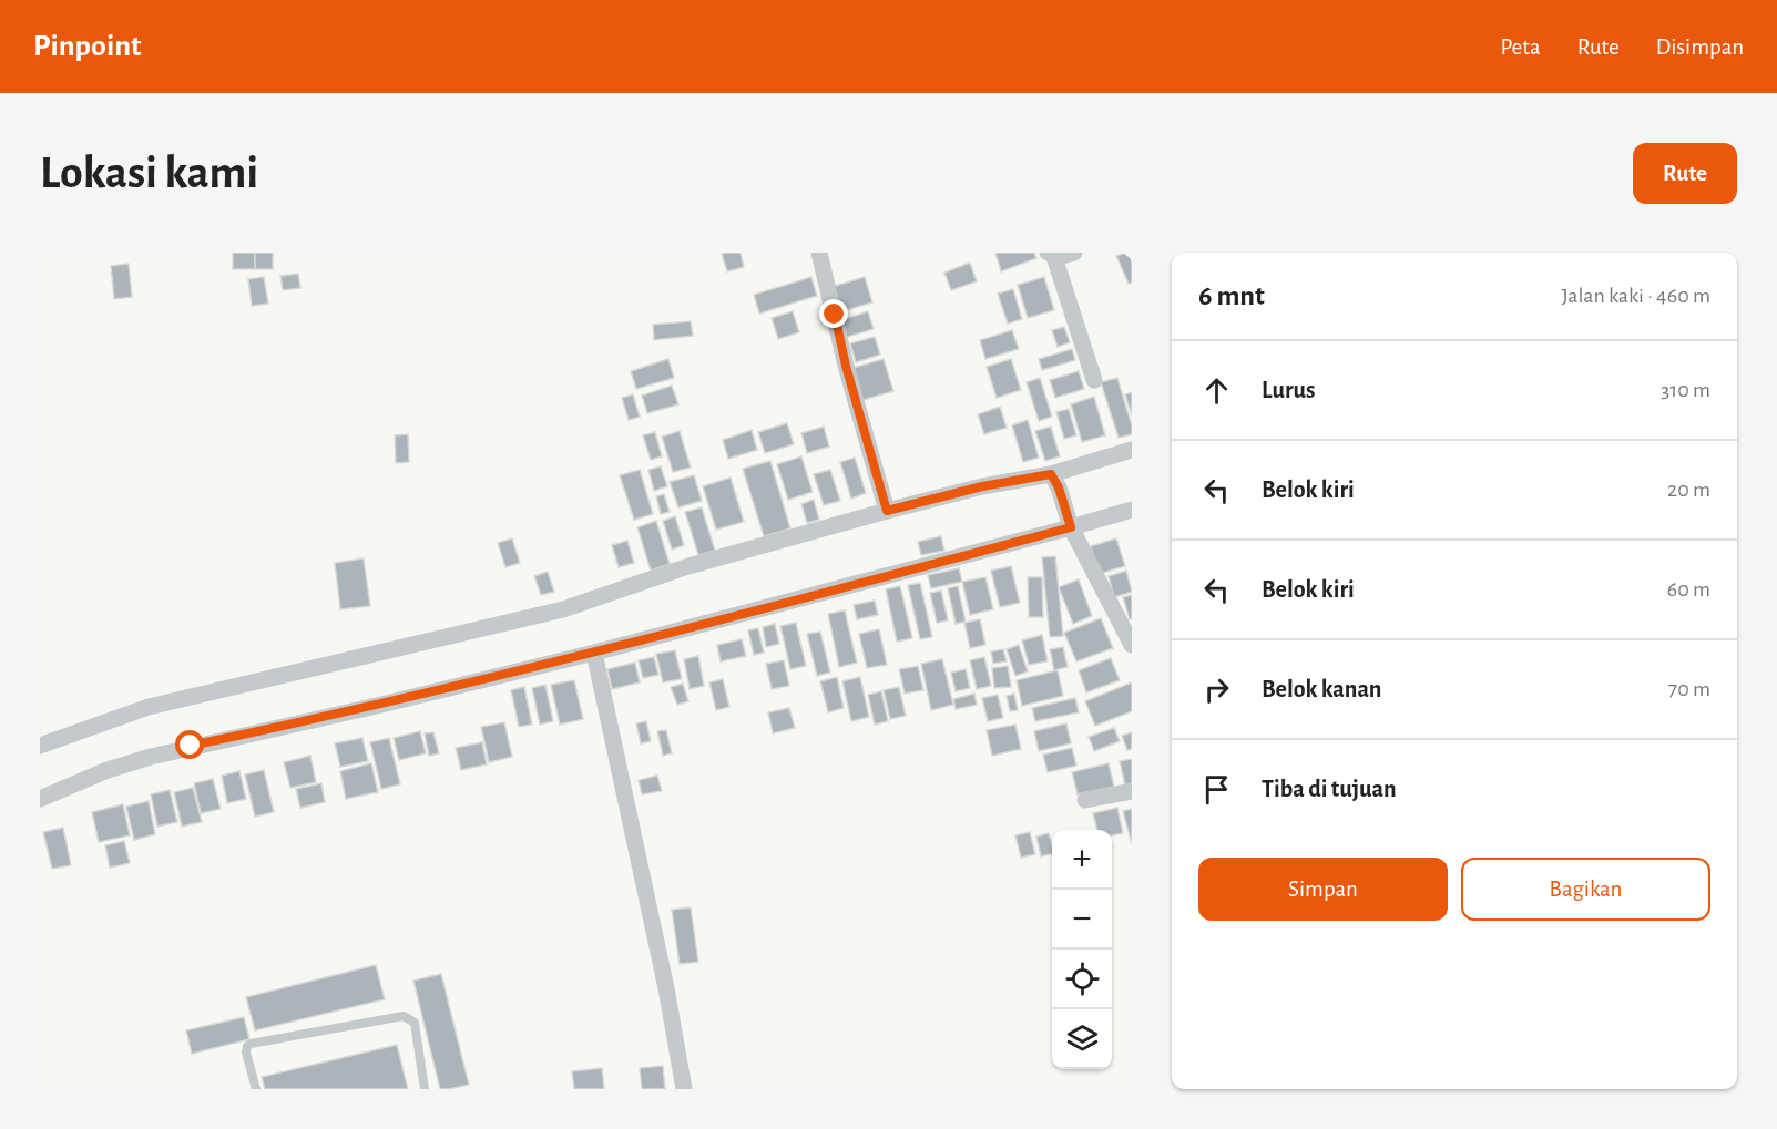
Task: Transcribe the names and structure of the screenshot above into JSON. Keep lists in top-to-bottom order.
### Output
{
  "page": {
    "header": "Pinpoint",
    "nav": ["Peta", "Rute", "Disimpan"],
    "buttons": [
      "Rute",
      ["Simpan", "Bagikan"]
    ],
    "title": "Lokasi kami",
    "heading": ["6 mnt", "Jalan kaki · 460 m"],
    "list": [
      ["Lurus", "310 m"],
      ["Belok kiri", "20 m"],
      ["Belok kiri", "60 m"],
      ["Belok kanan", "70 m"],
      "Tiba di tujuan"
    ],
    "map_buttons": ["+", "−"]
  }
}
